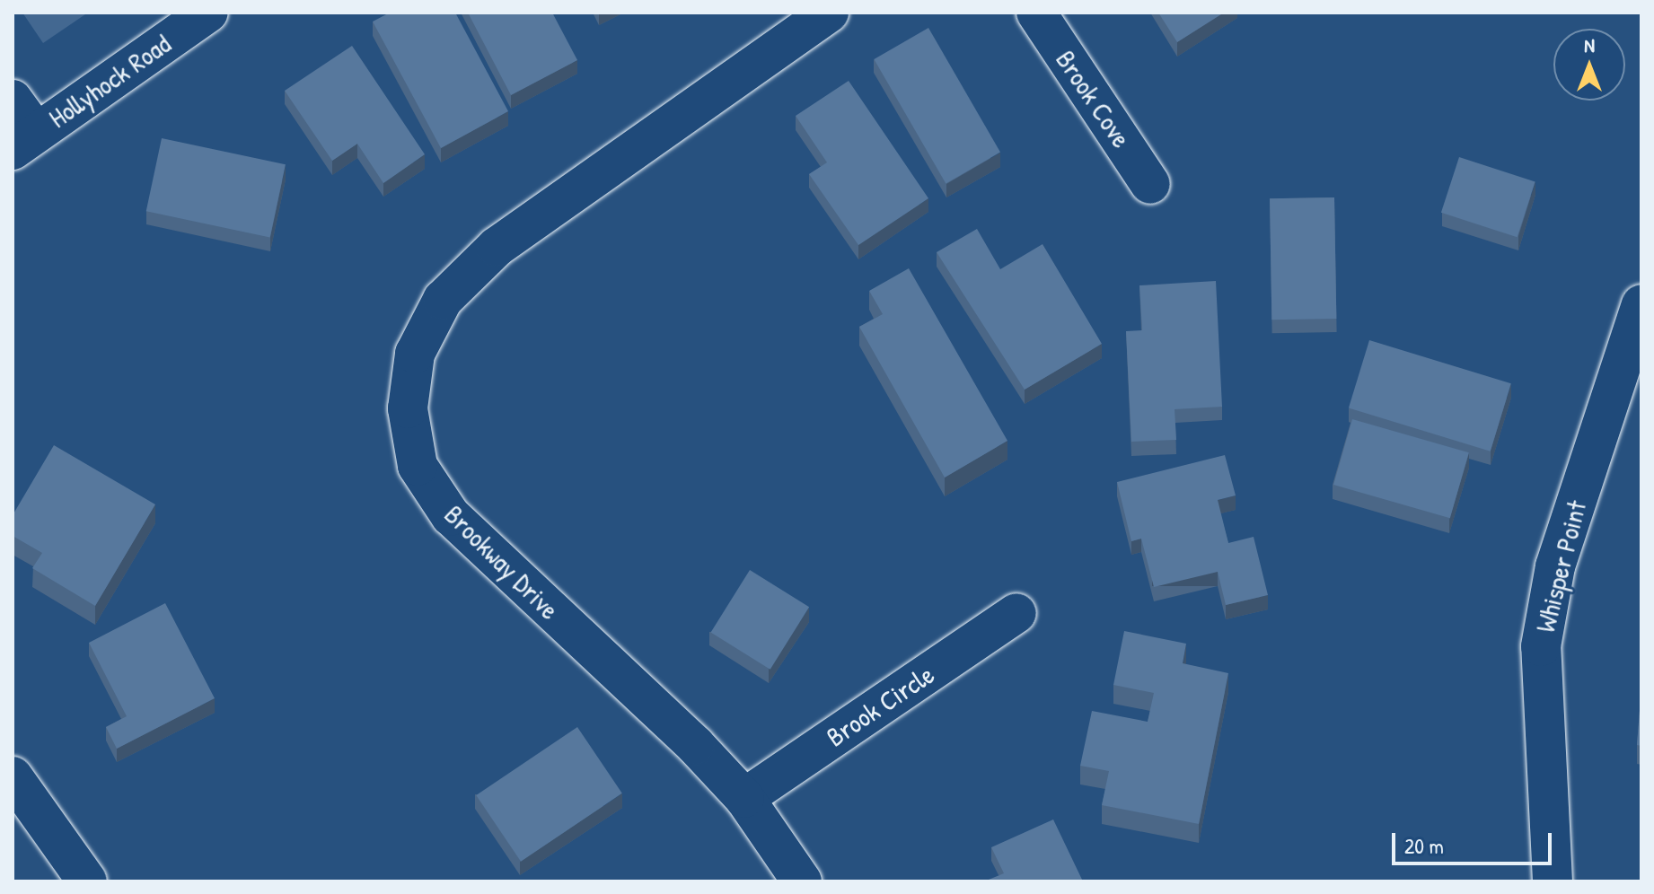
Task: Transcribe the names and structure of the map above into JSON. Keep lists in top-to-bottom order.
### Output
{
  "streets": {
    "street": [
      "Hollyhock Road",
      "Brook Cove",
      "Brookway Drive",
      "Whisper Point",
      "Brook Circle"
    ]
  },
  "crossings": [
    ["Brookway Drive", "Brook Circle"]
  ],
  "scale_bar": "20 m",
  "north": "top"
}
